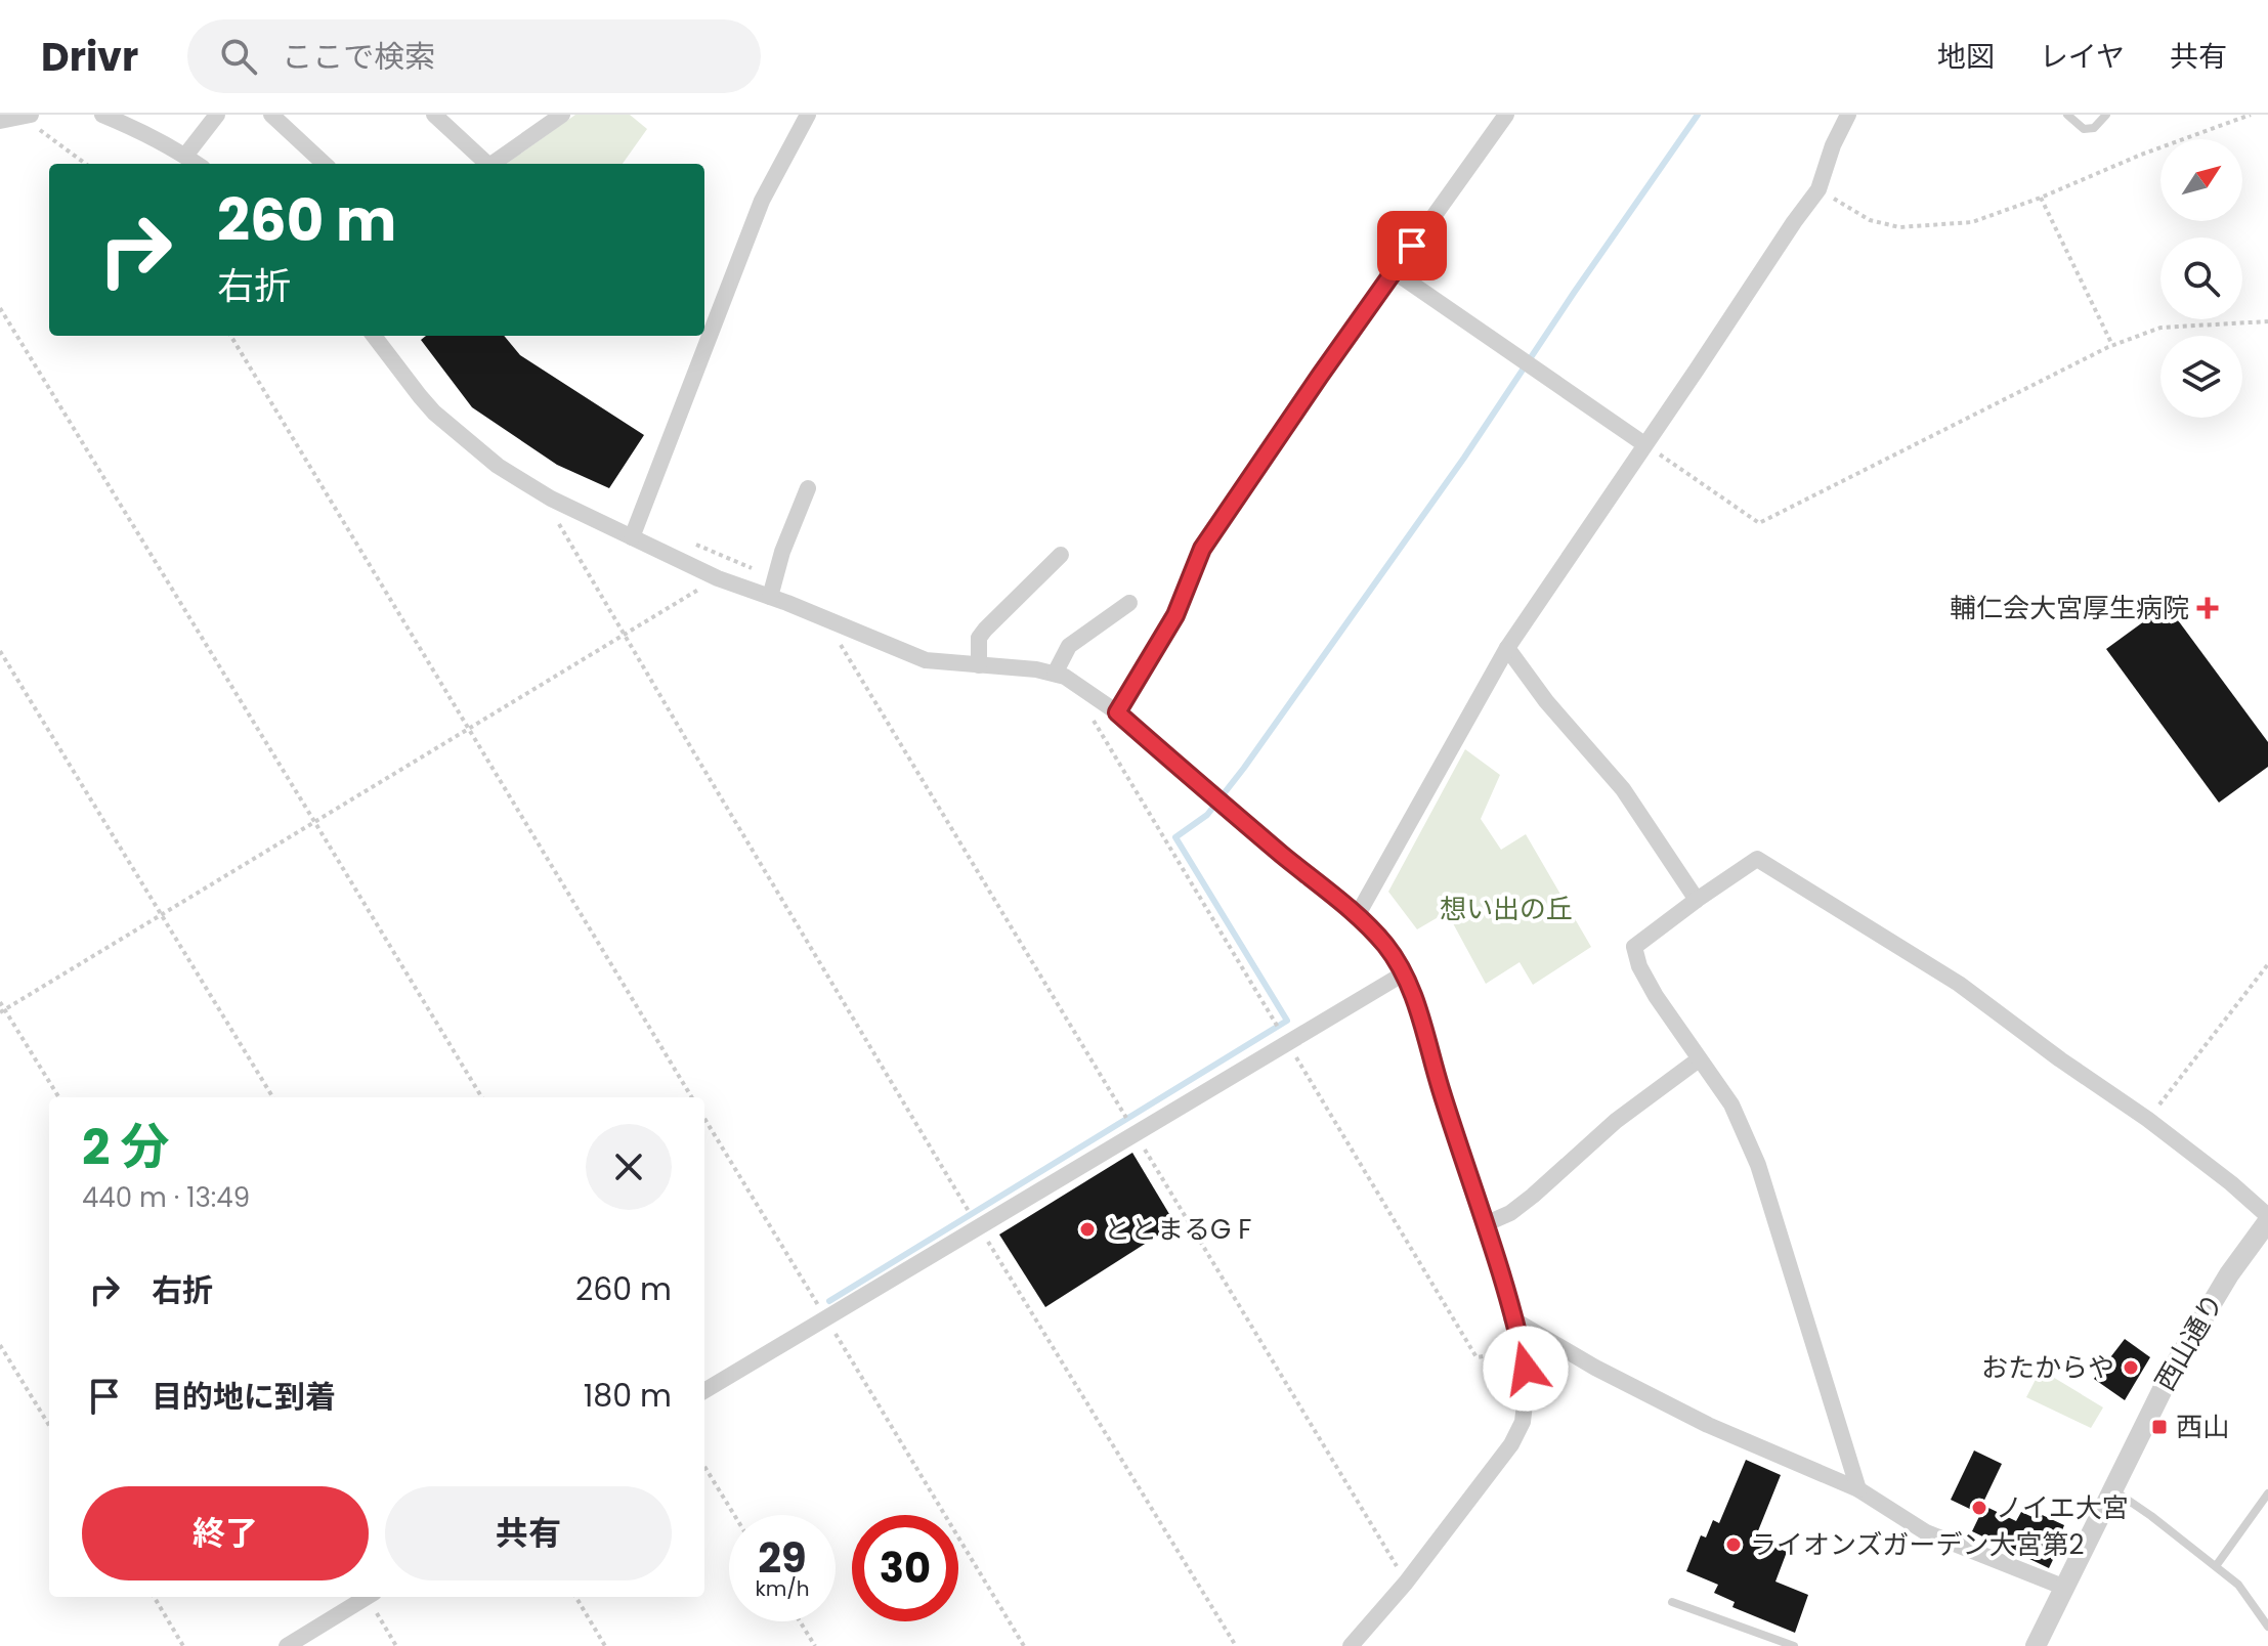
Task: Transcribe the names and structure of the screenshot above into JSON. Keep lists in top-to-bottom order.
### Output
{
  "streets": {
    "street": ["西山通り"]
  },
  "parks": ["想い出の丘"],
  "places": {
    "health": ["輔仁会大宮厚生病院"],
    "other": [
      "ととまるG F",
      "おたからや",
      "ノイエ大宮",
      "ライオンズガーデン大宮第2"
    ],
    "transit": ["西山"]
  },
  "north": "top right",
  "page": {
    "header": "Drivr",
    "search": "ここで検索",
    "nav": ["地図", "レイヤ", "共有"],
    "turn": ["260 m", "右折"],
    "heading": ["2 分", "440 m · 13:49"],
    "list": [
      {
        "name": "右折",
        "value": "260 m"
      },
      {
        "name": "目的地に到着",
        "value": "180 m"
      }
    ],
    "buttons": ["終了", "共有"],
    "speed": "29 km/h",
    "limit": "30"
  }
}
